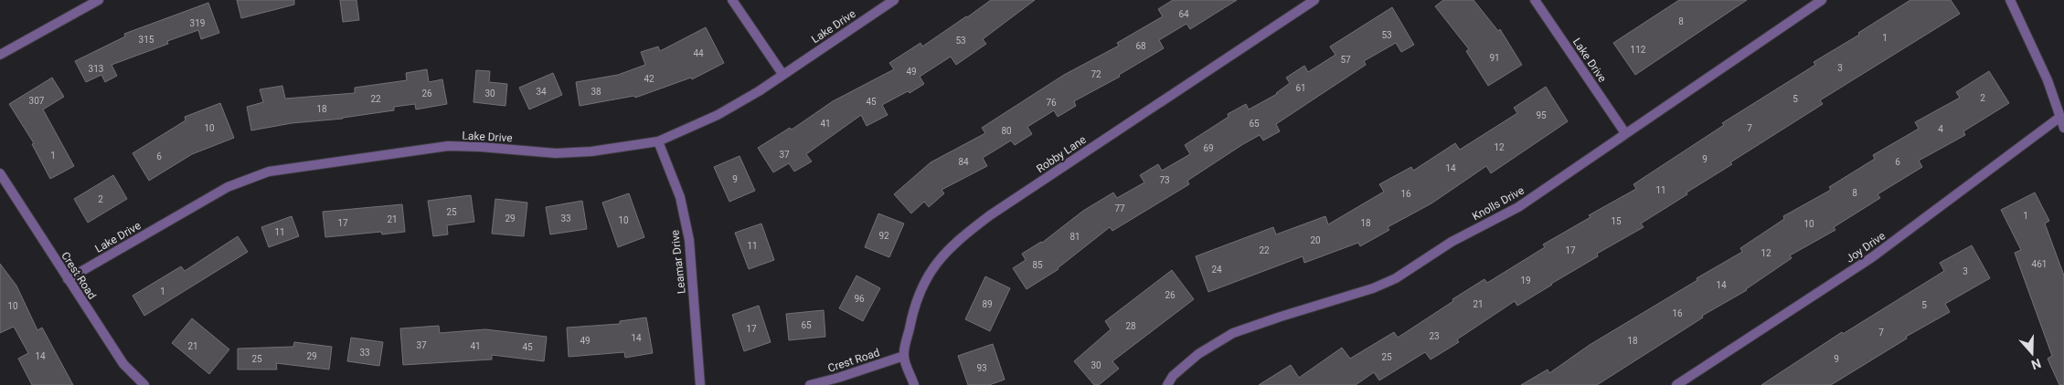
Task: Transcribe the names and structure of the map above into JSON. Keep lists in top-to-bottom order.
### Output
{
  "streets": {
    "street": [
      "Lake Drive",
      "Robby Lane",
      "Knolls Drive",
      "Joy Drive",
      "Leamar Drive",
      "Crest Road"
    ]
  },
  "crossings": [
    ["Lake Drive", "Knolls Drive"],
    ["Lake Drive", "Leamar Drive"],
    ["Lake Drive", "Crest Road"],
    ["Robby Lane", "Crest Road"]
  ],
  "house_numbers": [
    "64",
    "8",
    "319",
    "53",
    "1",
    "315",
    "53",
    "68",
    "112",
    "44",
    "91",
    "57",
    "3",
    "313",
    "49",
    "72",
    "42",
    "61",
    "34",
    "38",
    "26",
    "30",
    "2",
    "22",
    "5",
    "307",
    "45",
    "76",
    "18",
    "95",
    "41",
    "65",
    "10",
    "7",
    "4",
    "80",
    "12",
    "69",
    "37",
    "1",
    "6",
    "9",
    "84",
    "6",
    "14",
    "9",
    "73",
    "11",
    "8",
    "16",
    "2",
    "77",
    "25",
    "1",
    "29",
    "33",
    "21",
    "10",
    "15",
    "17",
    "18",
    "10",
    "11",
    "92",
    "81",
    "20",
    "11",
    "22",
    "17",
    "12",
    "461",
    "85",
    "24",
    "3",
    "19",
    "14",
    "1",
    "26",
    "96",
    "89",
    "21",
    "5",
    "10",
    "16",
    "65",
    "28",
    "17",
    "7",
    "23",
    "14",
    "49",
    "18",
    "37",
    "21",
    "41",
    "45",
    "33",
    "14",
    "29",
    "25",
    "25",
    "9",
    "30",
    "93"
  ],
  "north": "bottom"
}
